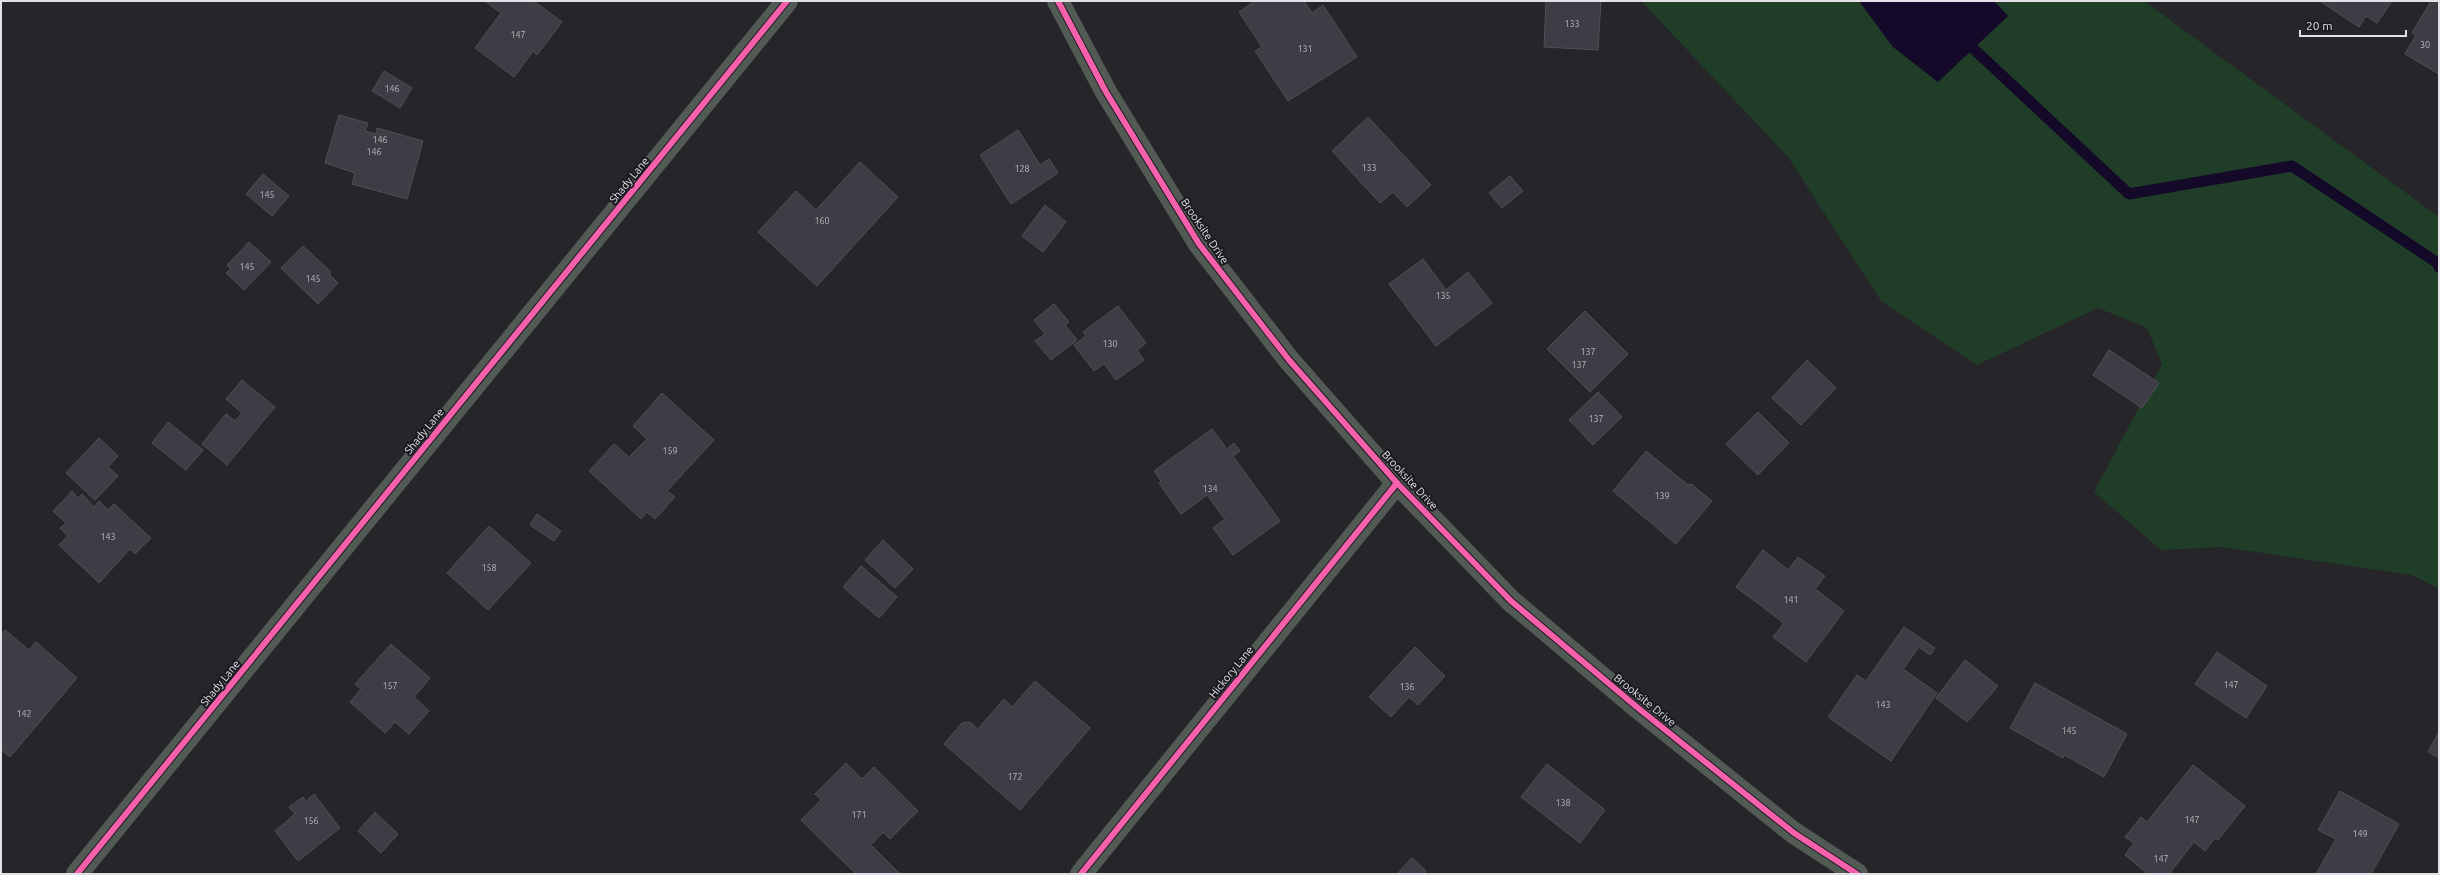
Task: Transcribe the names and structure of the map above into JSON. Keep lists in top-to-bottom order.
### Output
{
  "streets": {
    "street": ["Shady Lane", "Brooksite Drive", "Hickory Lane"]
  },
  "crossings": [
    ["Brooksite Drive", "Hickory Lane"]
  ],
  "house_numbers": [
    "133",
    "147",
    "30",
    "131",
    "146",
    "146",
    "146",
    "133",
    "128",
    "145",
    "160",
    "145",
    "145",
    "135",
    "130",
    "137",
    "137",
    "137",
    "159",
    "134",
    "139",
    "143",
    "158",
    "141",
    "147",
    "157",
    "136",
    "143",
    "142",
    "145",
    "172",
    "138",
    "171",
    "147",
    "156",
    "149",
    "147"
  ],
  "scale_bar": "20 m"
}
